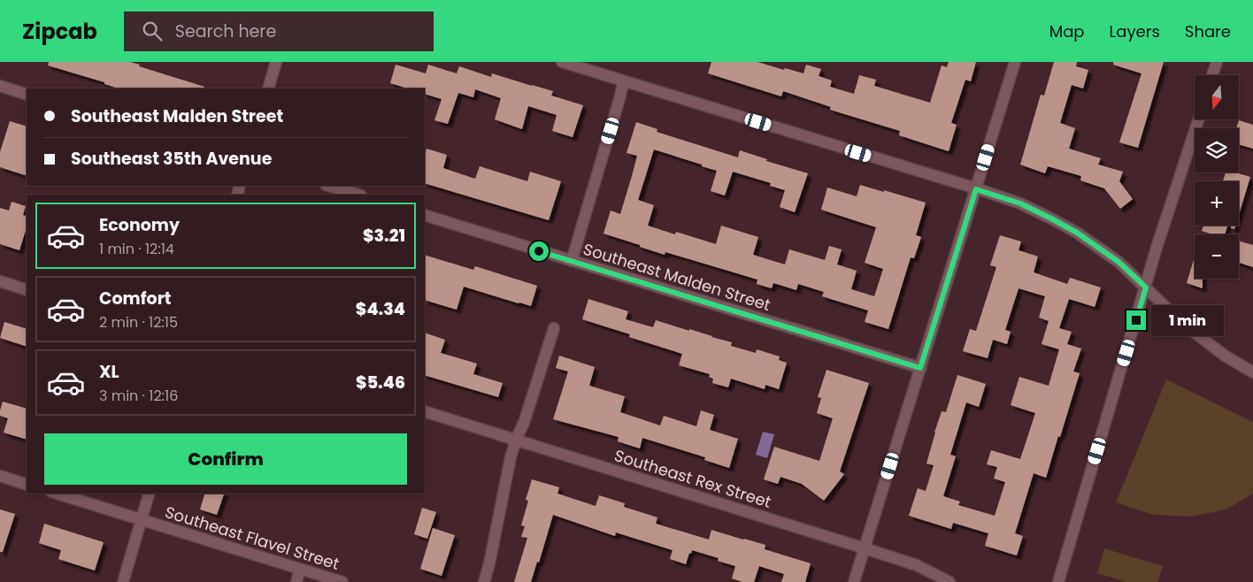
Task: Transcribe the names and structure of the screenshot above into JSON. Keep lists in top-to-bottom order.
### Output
{
  "streets": {
    "street": ["Southeast Malden Street", "Southeast Rex Street", "Southeast Flavel Street"]
  },
  "north": "bottom",
  "page": {
    "header": "Zipcab",
    "search": "Search here",
    "nav": ["Map", "Layers", "Share"],
    "map_buttons": ["+", "−"],
    "banner": ["Southeast Malden Street", "Southeast 35th Avenue"],
    "list": [
      {
        "name": "Economy",
        "note": "1 min · 12:14",
        "value": "$3.21"
      },
      {
        "name": "Comfort",
        "note": "2 min · 12:15",
        "value": "$4.34"
      },
      {
        "name": "XL",
        "note": "3 min · 12:16",
        "value": "$5.46"
      }
    ],
    "bubble": "1 min",
    "buttons": "Confirm"
  }
}
